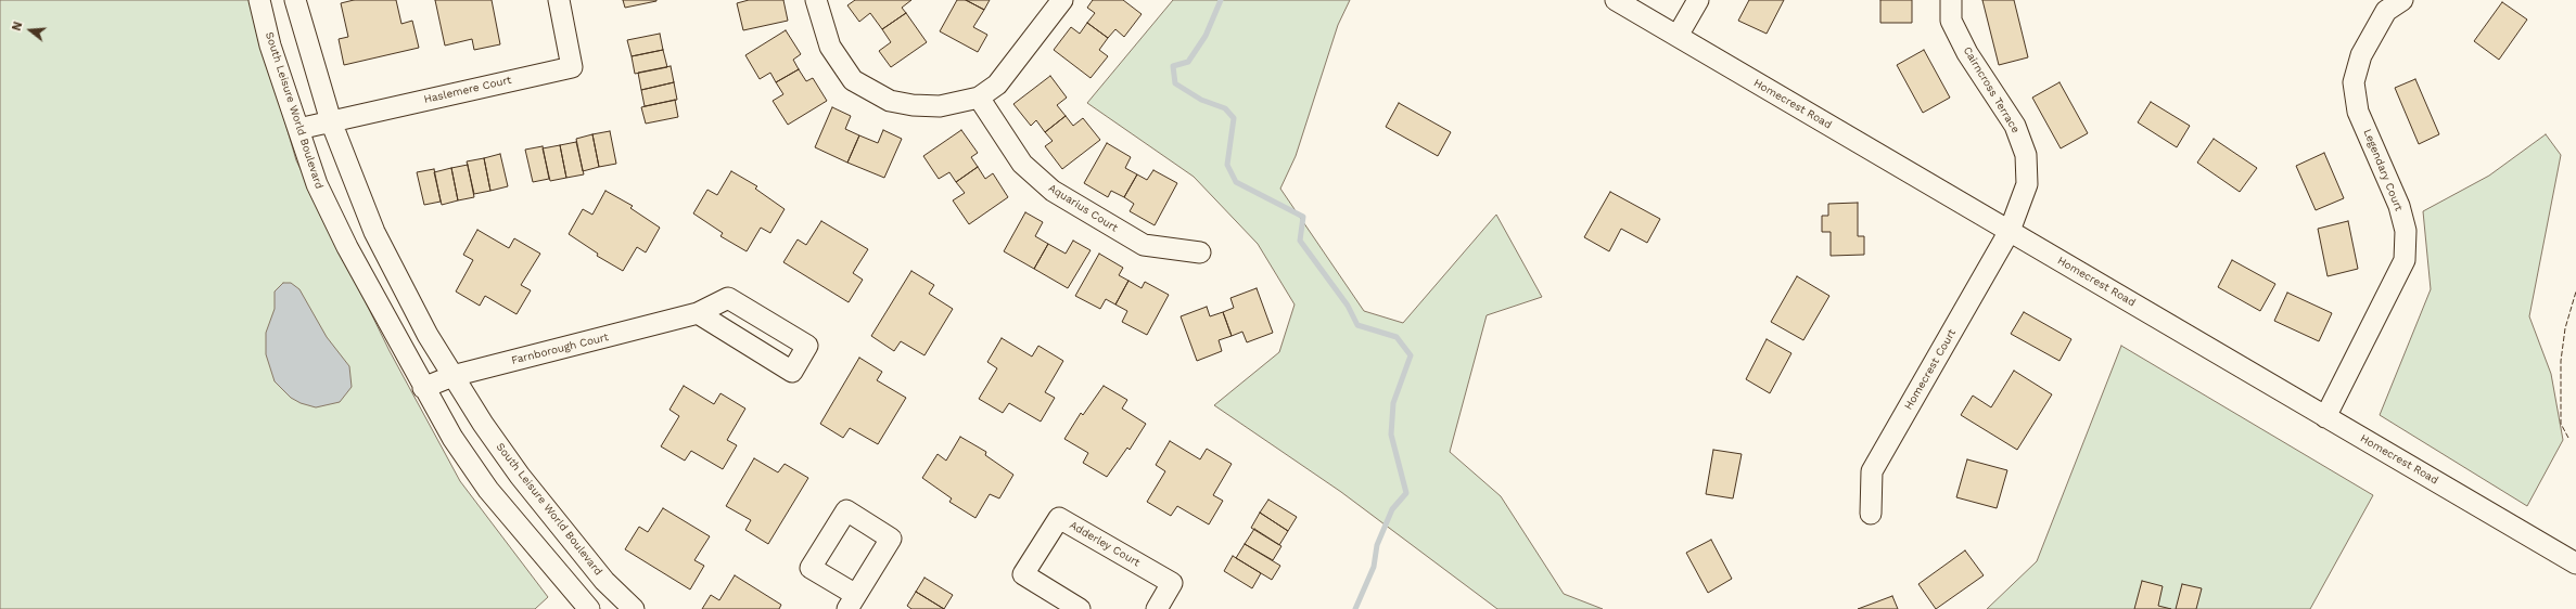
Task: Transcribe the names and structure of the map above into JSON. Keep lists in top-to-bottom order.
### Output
{
  "streets": {
    "street": [
      "Haslemere Court",
      "Cairncross Terrace",
      "Homecrest Road",
      "South Leisure World Boulevard",
      "Legendary Court",
      "Aquarius Court",
      "Farnborough Court",
      "Homecrest Court",
      "Adderley Court"
    ]
  },
  "crossings": [
    ["Haslemere Court", "South Leisure World Boulevard"],
    ["Cairncross Terrace", "Homecrest Road"],
    ["Cairncross Terrace", "Homecrest Court"],
    ["Homecrest Road", "Legendary Court"],
    ["Homecrest Road", "Homecrest Court"],
    ["South Leisure World Boulevard", "Farnborough Court"]
  ],
  "north": "left"
}
